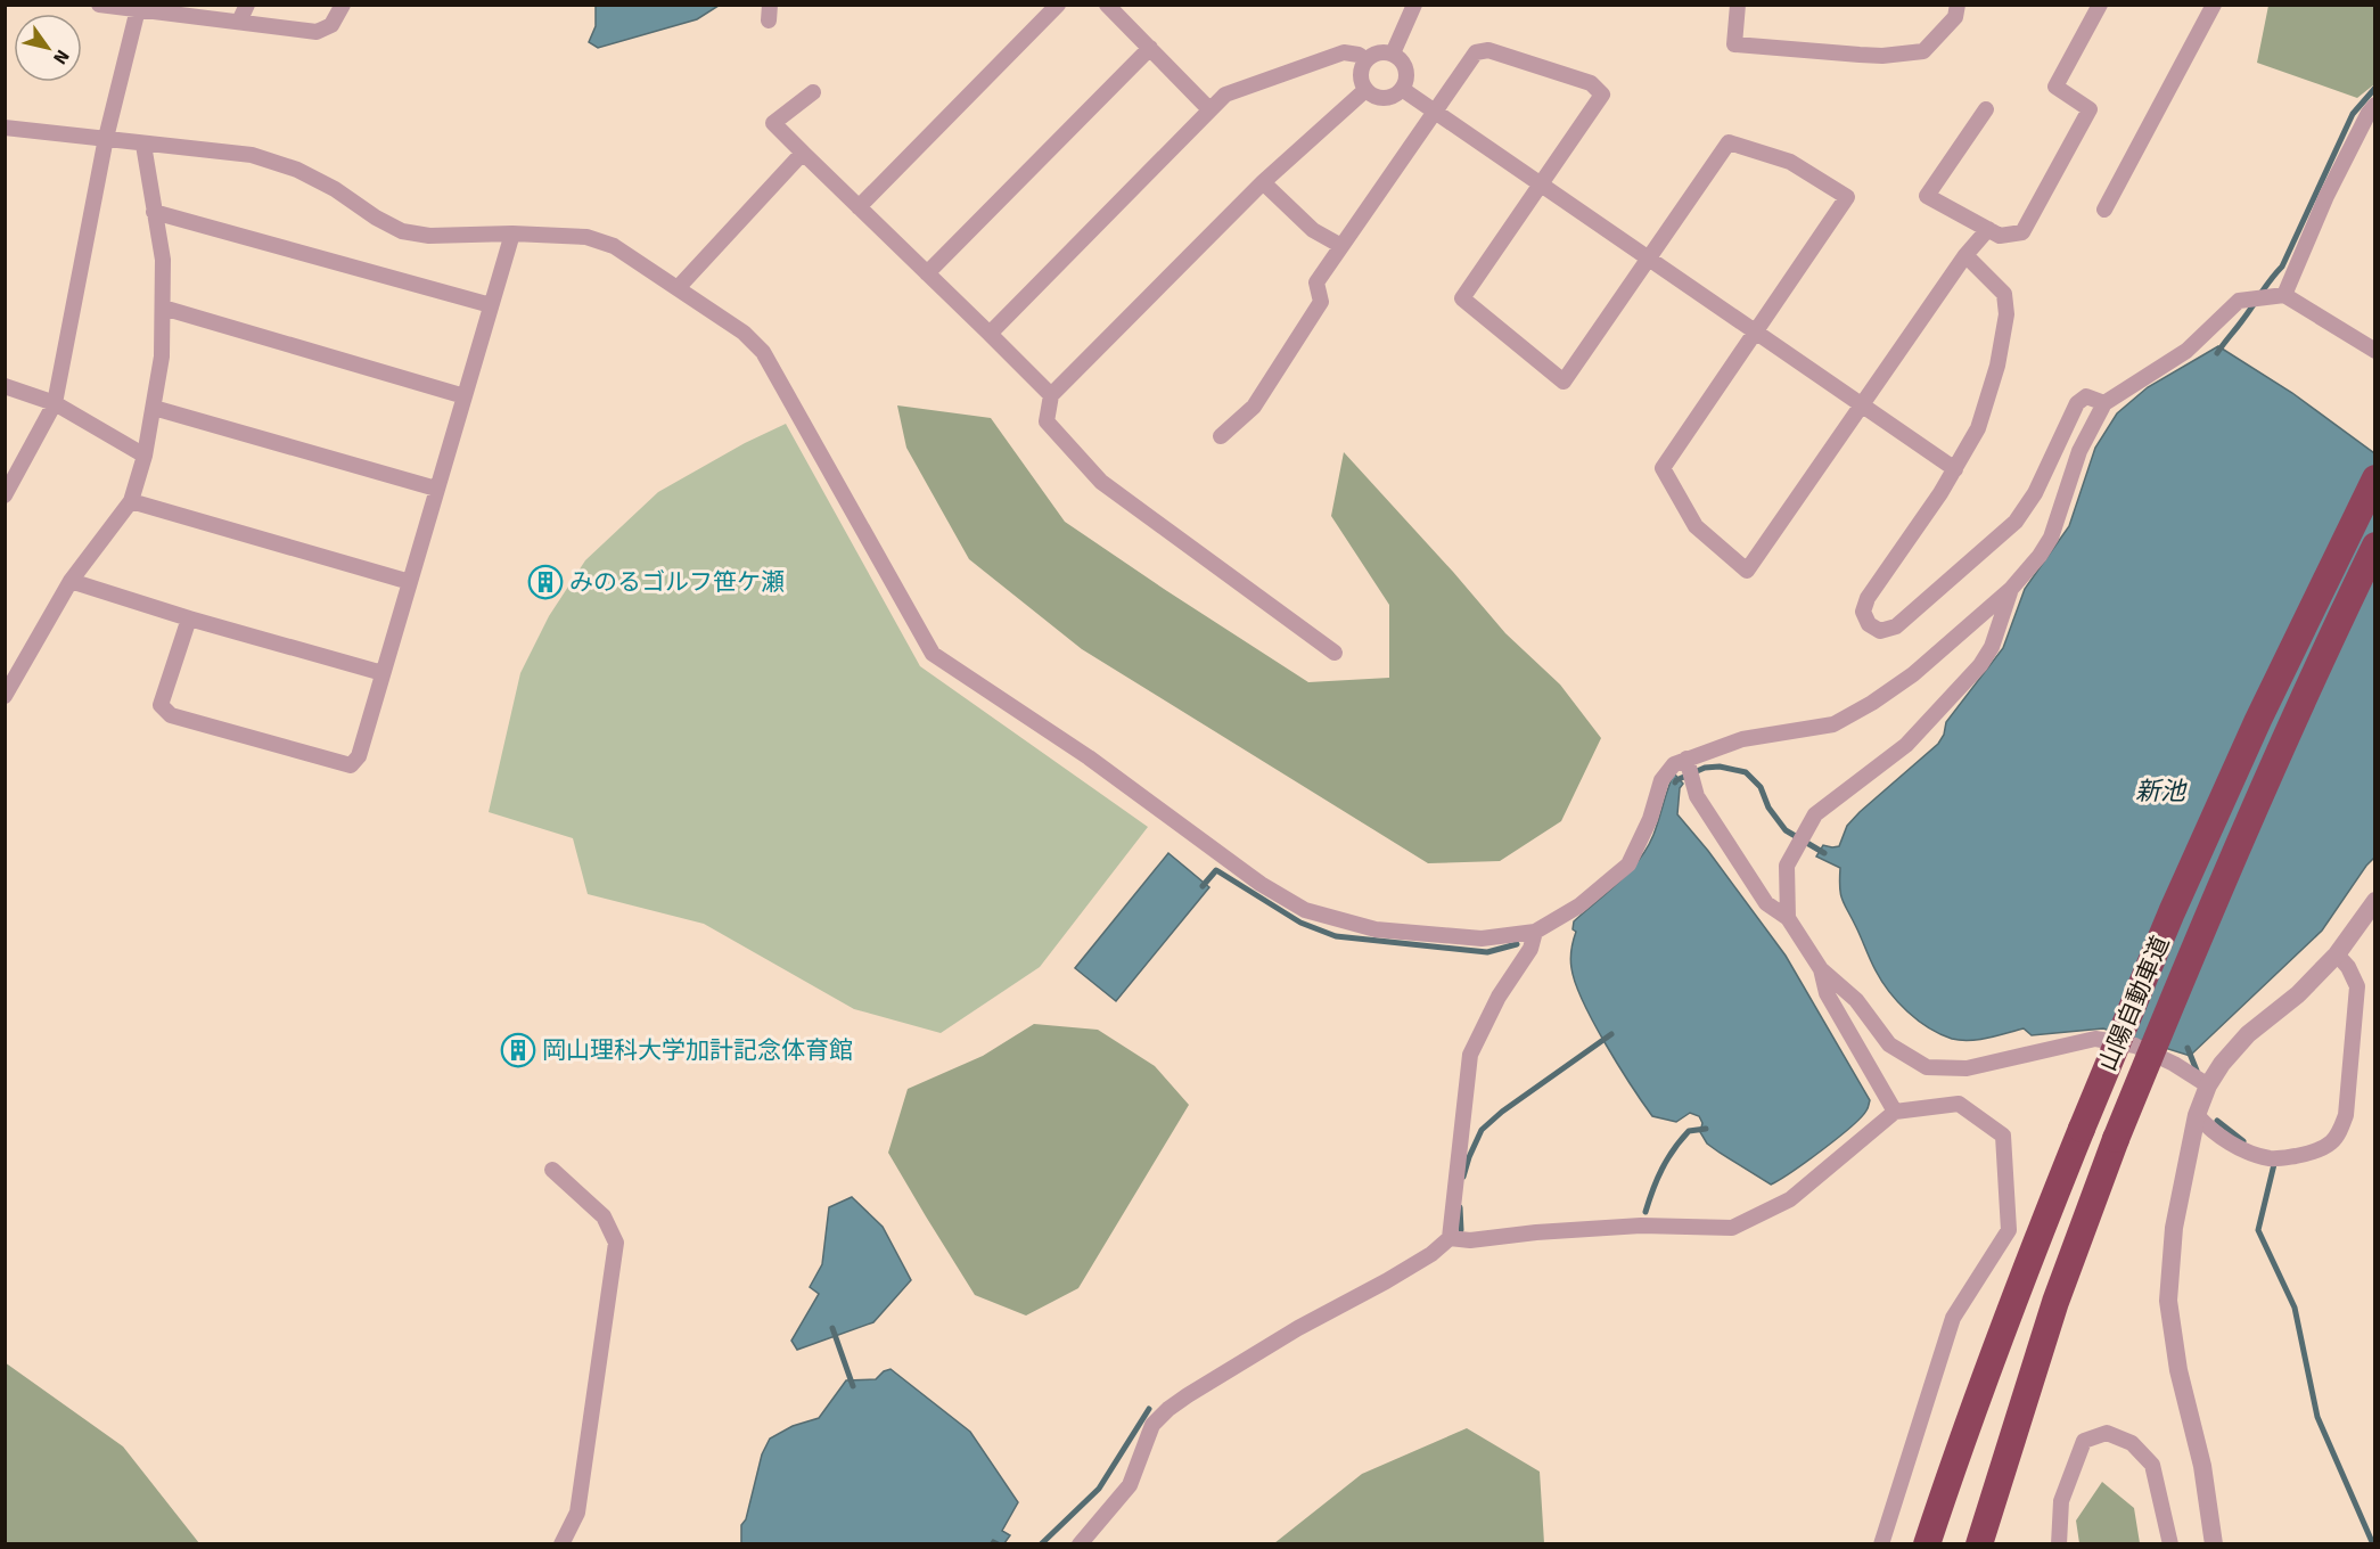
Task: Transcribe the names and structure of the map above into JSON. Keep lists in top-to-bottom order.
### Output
{
  "streets": {
    "highway": ["山陽自動車道"]
  },
  "water": ["新池"],
  "places": {
    "building": ["みのるゴルフ笹ケ瀬", "岡山理科大学加計記念体育館"]
  },
  "north": "bottom right"
}
